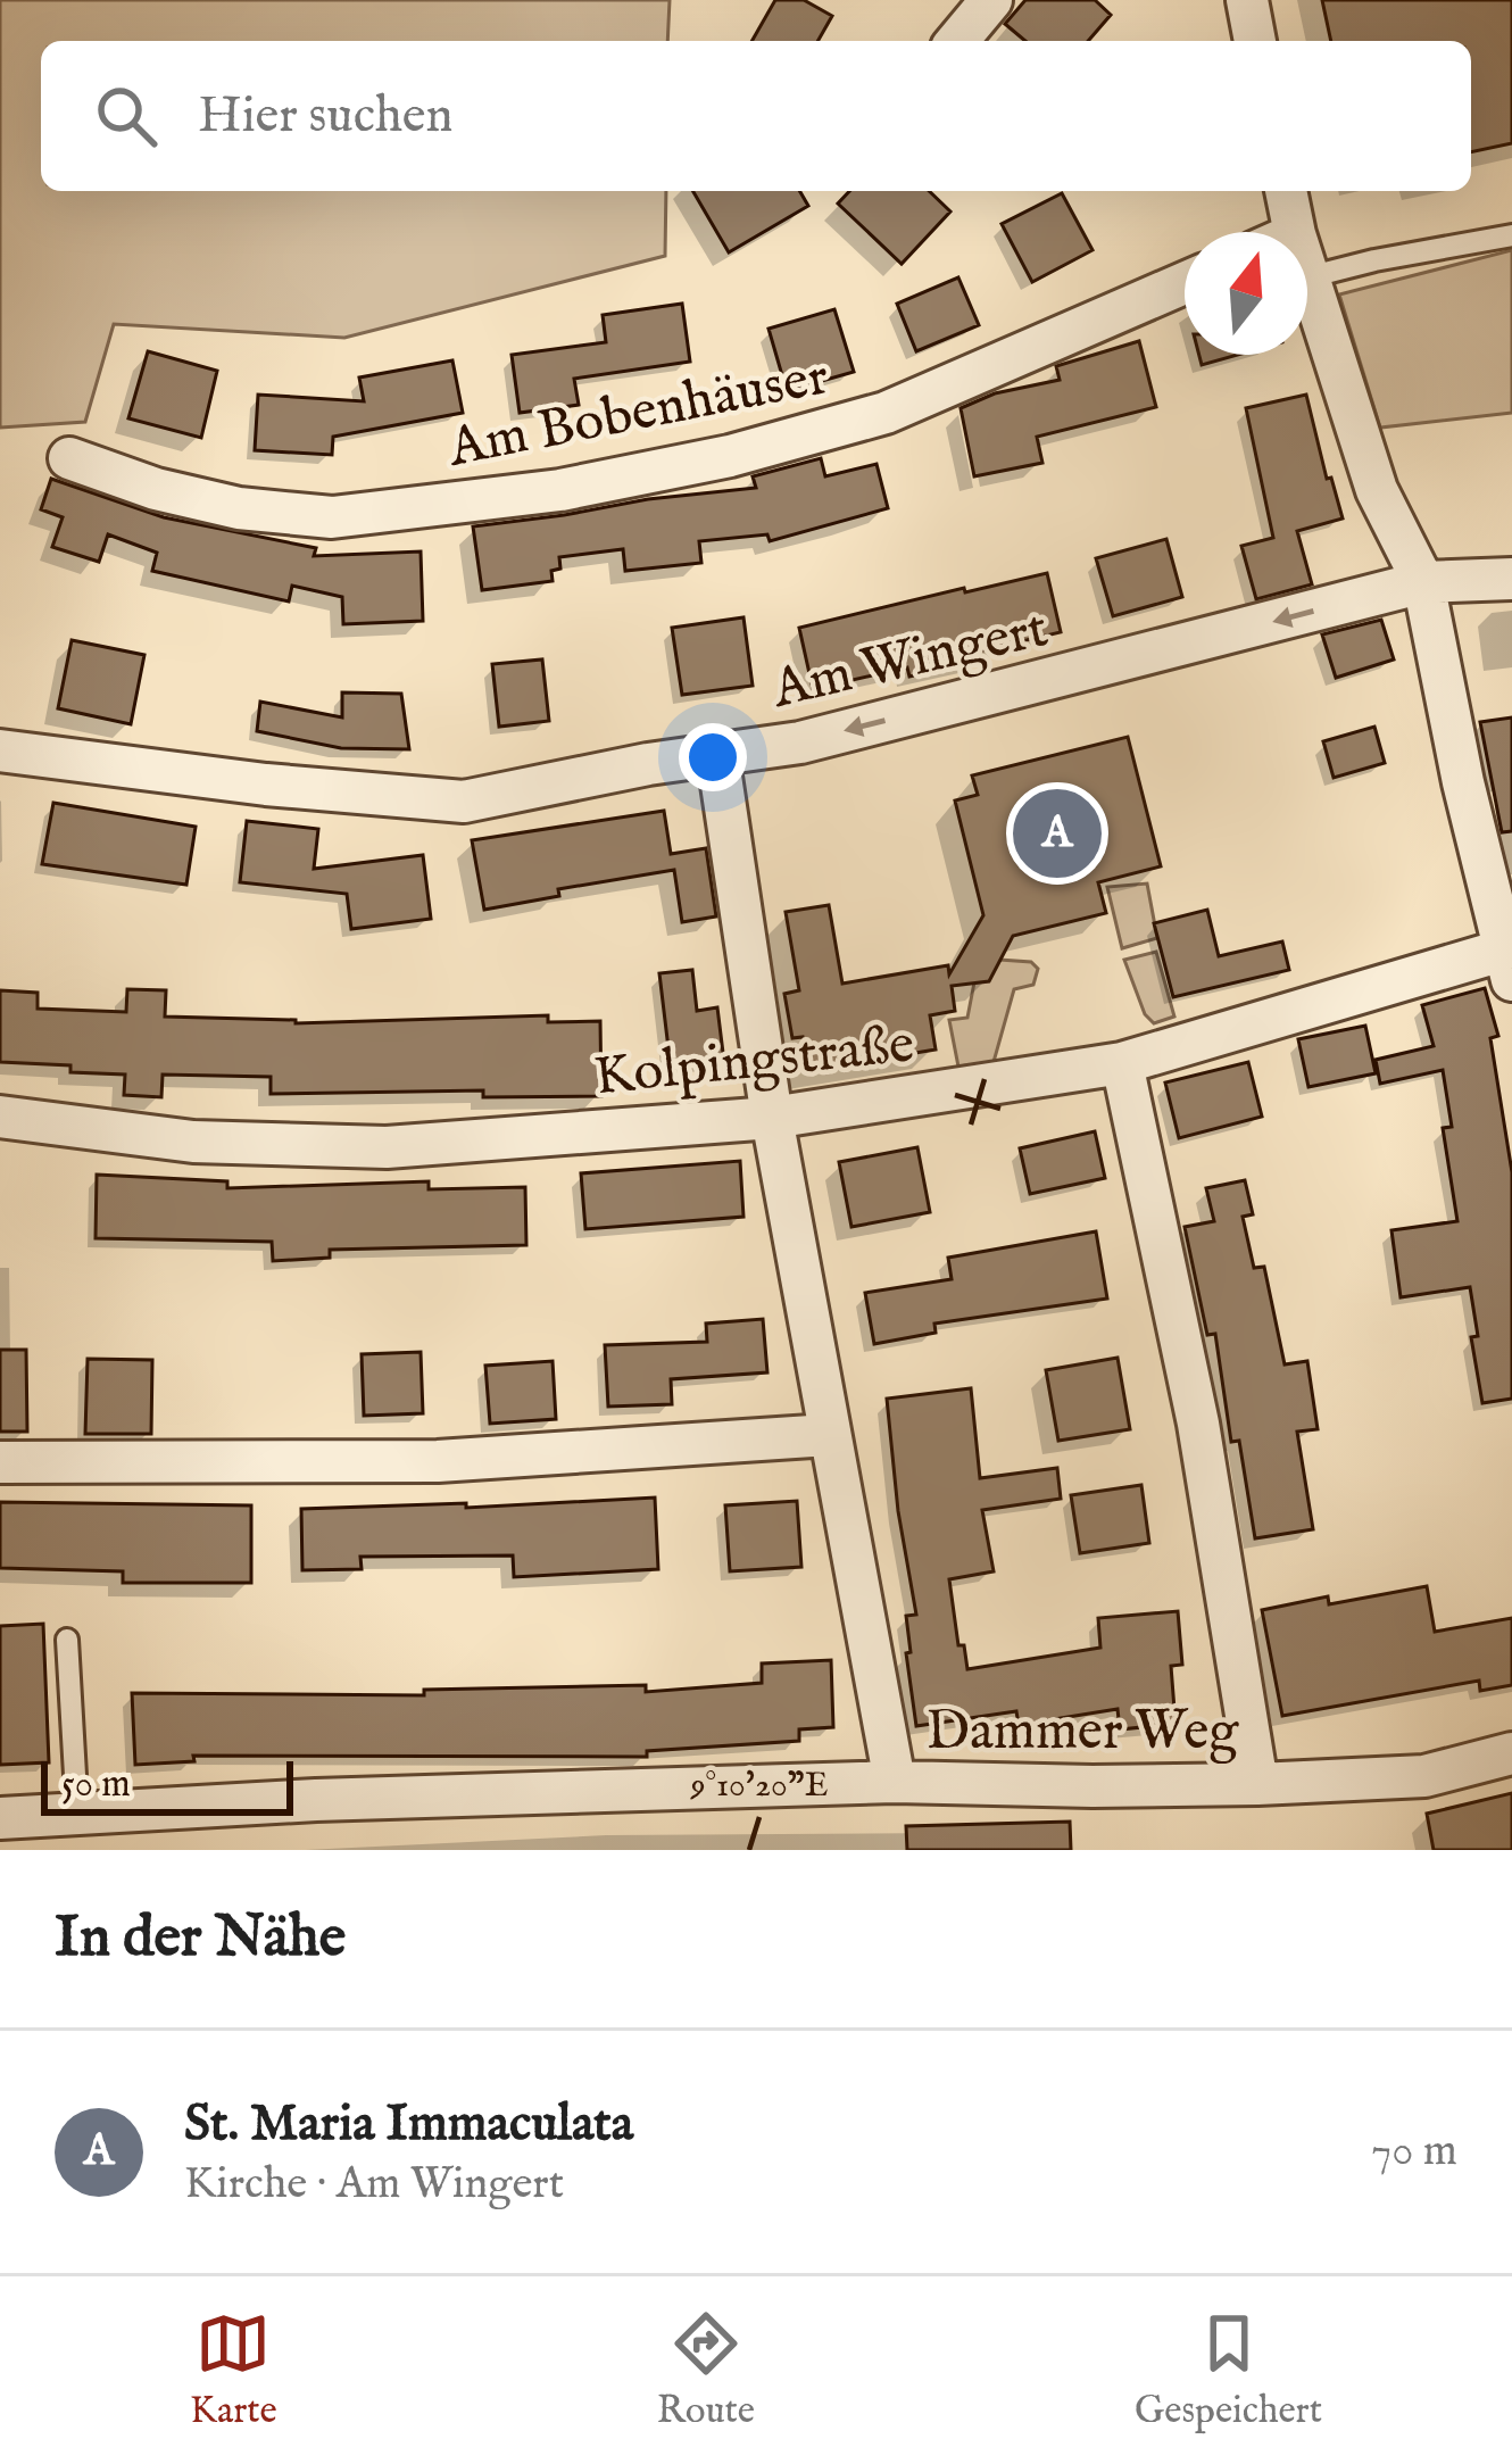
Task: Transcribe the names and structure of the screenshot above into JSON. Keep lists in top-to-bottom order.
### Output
{
  "streets": {
    "street": [
      "Am Bobenhäuser",
      "Am Wingert",
      "Kolpingstraße",
      "Dammer Weg"
    ]
  },
  "one_way": ["Am Wingert"],
  "scale_bar": "50 m",
  "north": "top",
  "page": {
    "search": "Hier suchen",
    "pins": "A",
    "scale": "50 m",
    "heading": "In der Nähe",
    "list": [
      {
        "mark": "A",
        "name": "St. Maria Immaculata",
        "note": "Kirche · Am Wingert",
        "value": "70 m"
      }
    ],
    "nav": ["Karte", "Route", "Gespeichert"]
  },
  "coordinates": ["9°10'20\"E"]
}
